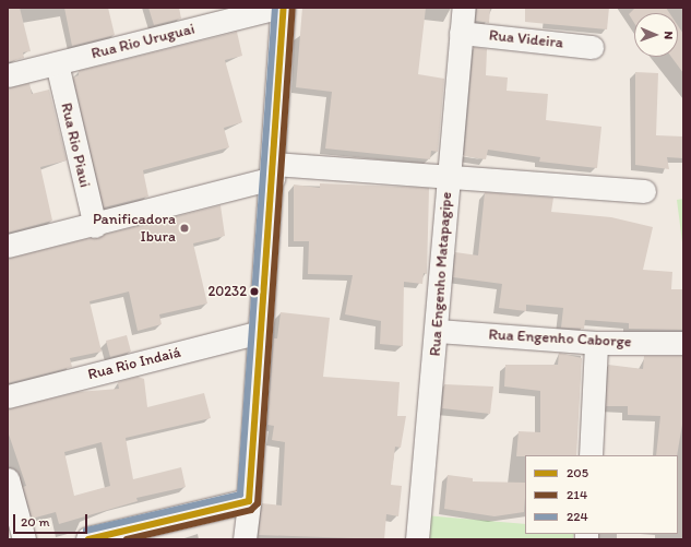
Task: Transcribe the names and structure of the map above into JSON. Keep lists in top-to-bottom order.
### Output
{
  "streets": {
    "street": [
      "Rua Videira",
      "Rua Rio Uruguai",
      "Rua Rio Piaui",
      "Rua Engenho Matapagipe",
      "Rua Engenho Caborge",
      "Rua Rio Indaiá"
    ]
  },
  "crossings": [
    ["Rua Videira", "Rua Engenho Matapagipe"],
    ["Rua Rio Uruguai", "Rua Rio Piaui"],
    ["Rua Engenho Matapagipe", "Rua Engenho Caborge"]
  ],
  "places": ["Panificadora Ibura", "20232"],
  "lines": ["transit line 205", "transit line 224", "transit line 214"],
  "legend": ["205", "214", "224"],
  "scale_bar": "20 m",
  "north": "right"
}
